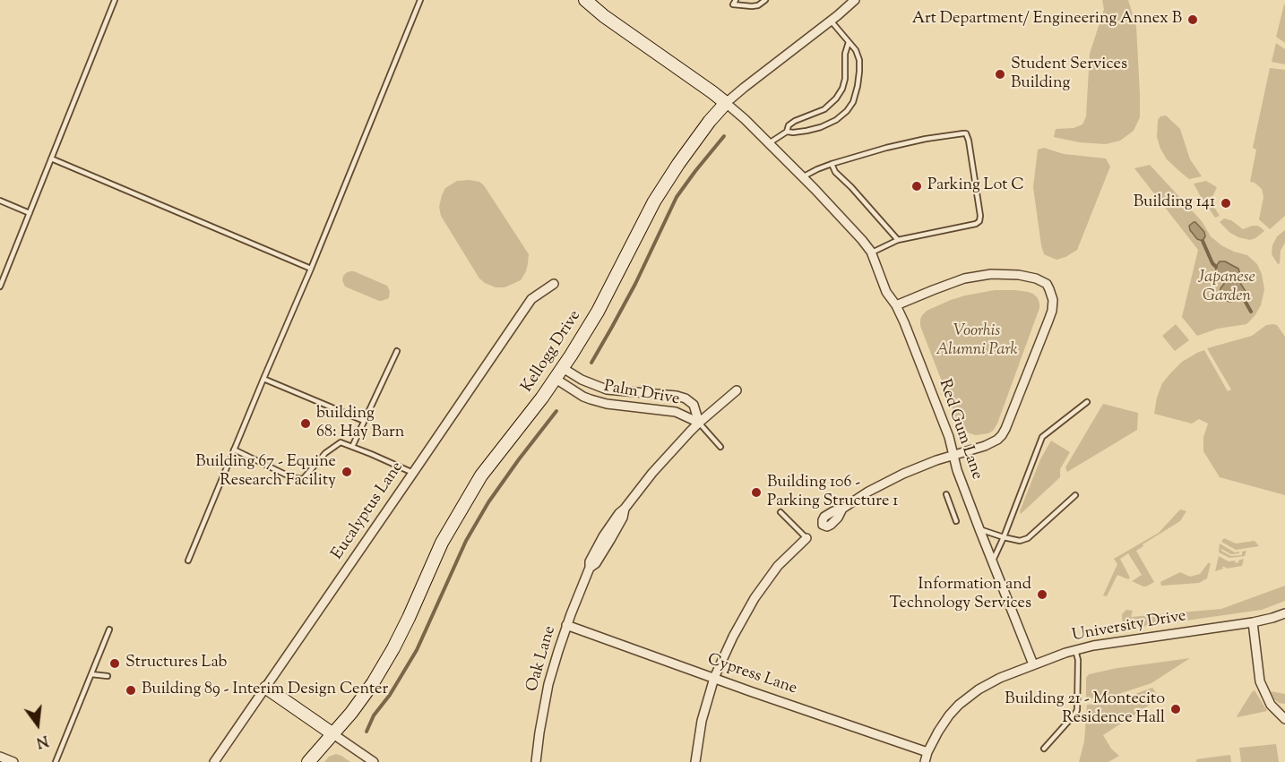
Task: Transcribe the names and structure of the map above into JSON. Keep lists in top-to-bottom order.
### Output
{
  "streets": {
    "street": [
      "Kellogg Drive",
      "Palm Drive",
      "Red Gum Lane",
      "Eucalyptus Lane",
      "University Drive",
      "Oak Lane",
      "Cypress Lane"
    ]
  },
  "crossings": [
    ["Kellogg Drive", "Palm Drive"],
    ["Kellogg Drive", "Red Gum Lane"],
    ["Palm Drive", "Oak Lane"],
    ["Red Gum Lane", "University Drive"],
    ["University Drive", "Cypress Lane"],
    ["Oak Lane", "Cypress Lane"]
  ],
  "parks": ["Japanese Garden", "Voorhis Alumni Park"],
  "places": [
    "Art Department/ Engineering Annex B",
    "Student Services Building",
    "Parking Lot C",
    "Building 141",
    "building 68: Hay Barn",
    "Building 67 - Equine Research Facility",
    "Building 106 - Parking Structure 1",
    "Information and Technology Services",
    "Structures Lab",
    "Building 89 - Interim Design Center",
    "Building 21 - Montecito Residence Hall"
  ],
  "north": "bottom"
}
